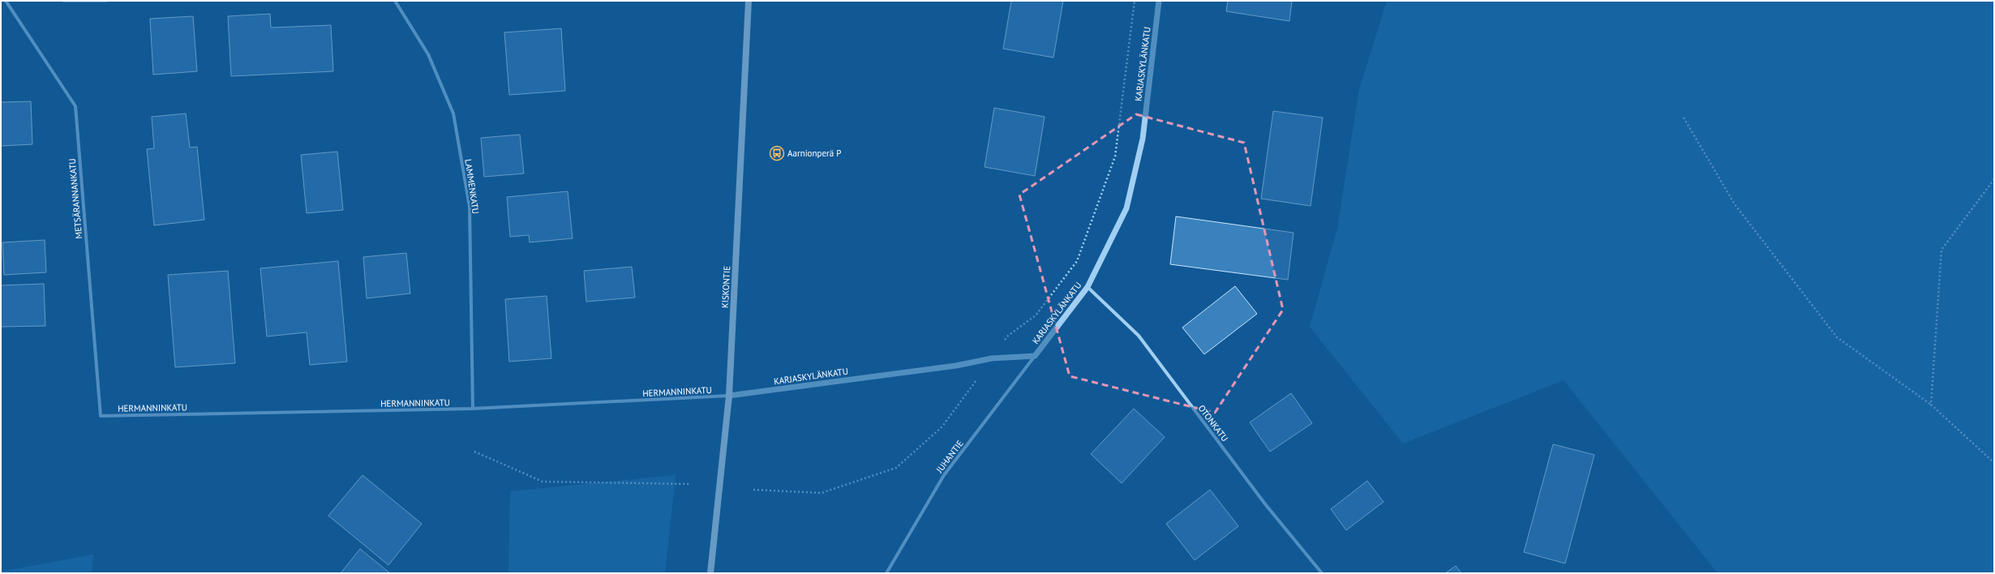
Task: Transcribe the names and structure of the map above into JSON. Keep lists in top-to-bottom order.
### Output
{
  "streets": {
    "main road": ["KISKONTIE"],
    "street": [
      "KARJASKYLÄNKATU",
      "LAMMENKATU",
      "METSÄRANNANKATU",
      "HERMANNINKATU",
      "OTONKATU",
      "JUHANTIE"
    ]
  },
  "crossings": [
    ["KARJASKYLÄNKATU", "KISKONTIE"],
    ["KARJASKYLÄNKATU", "HERMANNINKATU"],
    ["KARJASKYLÄNKATU", "OTONKATU"],
    ["KARJASKYLÄNKATU", "JUHANTIE"],
    ["LAMMENKATU", "HERMANNINKATU"],
    ["METSÄRANNANKATU", "HERMANNINKATU"],
    ["KISKONTIE", "HERMANNINKATU"]
  ],
  "places": {
    "bus stop": ["Aarnionperä P"]
  }
}
